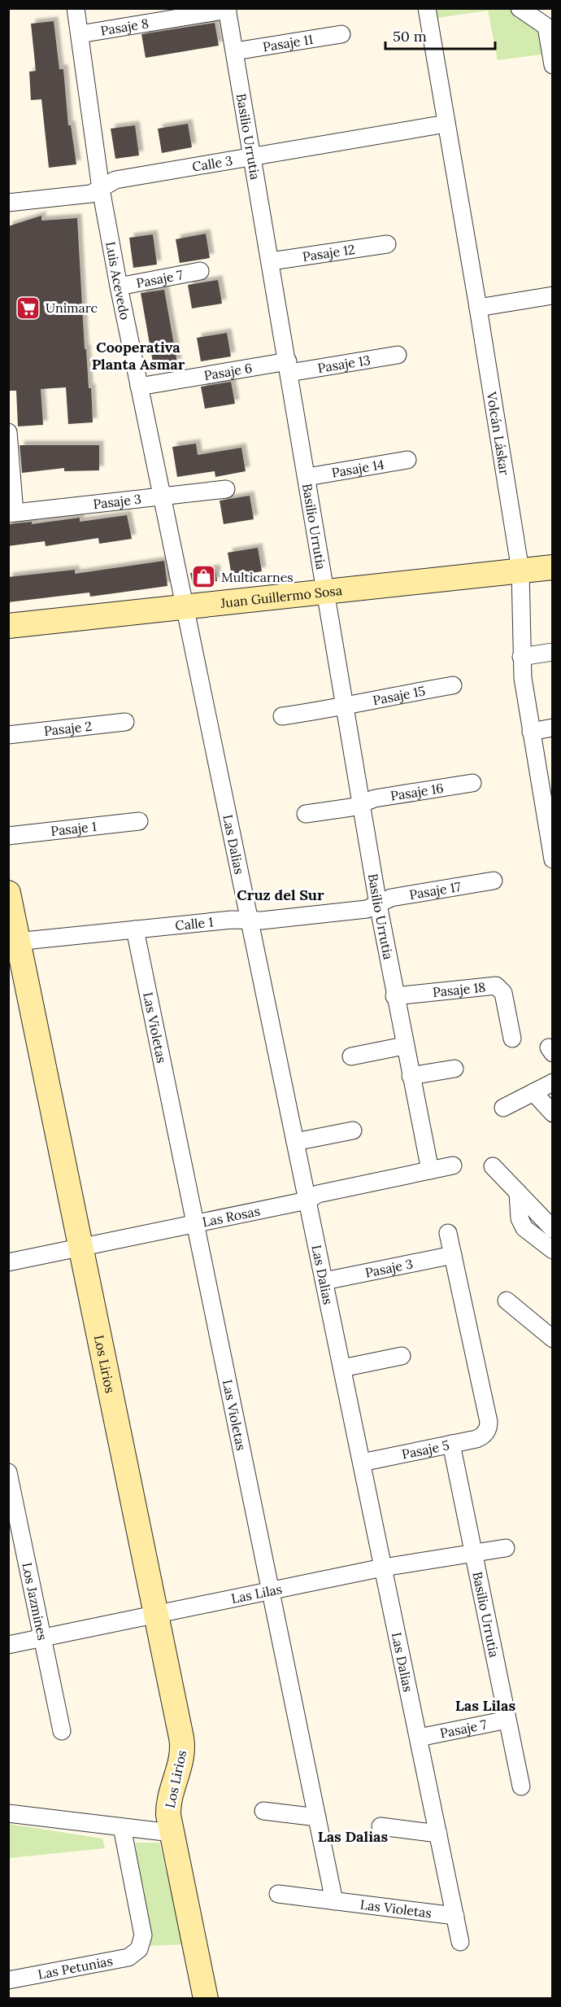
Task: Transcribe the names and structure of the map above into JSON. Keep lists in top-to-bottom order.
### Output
{
  "streets": {
    "street": [
      "Pasaje 8",
      "Pasaje 11",
      "Basilio Urrutia",
      "Calle 3",
      "Pasaje 12",
      "Pasaje 7",
      "Luis Acevedo",
      "Pasaje 13",
      "Pasaje 6",
      "Volcán Láskar",
      "Pasaje 14",
      "Pasaje 3",
      "Juan Guillermo Sosa",
      "Pasaje 15",
      "Pasaje 2",
      "Pasaje 16",
      "Pasaje 1",
      "Las Dalias",
      "Pasaje 17",
      "Calle 1",
      "Pasaje 18",
      "Las Violetas",
      "Las Rosas",
      "Los Lirios",
      "Pasaje 5",
      "Las Lilas",
      "Los Jazmines",
      "Las Petunias"
    ]
  },
  "crossings": [
    ["Pasaje 8", "Basilio Urrutia"],
    ["Pasaje 8", "Luis Acevedo"],
    ["Pasaje 11", "Basilio Urrutia"],
    ["Basilio Urrutia", "Calle 3"],
    ["Basilio Urrutia", "Pasaje 12"],
    ["Basilio Urrutia", "Pasaje 7"],
    ["Basilio Urrutia", "Pasaje 13"],
    ["Basilio Urrutia", "Pasaje 6"],
    ["Basilio Urrutia", "Pasaje 14"],
    ["Basilio Urrutia", "Juan Guillermo Sosa"],
    ["Basilio Urrutia", "Pasaje 15"],
    ["Basilio Urrutia", "Pasaje 16"],
    ["Basilio Urrutia", "Pasaje 17"],
    ["Basilio Urrutia", "Calle 1"],
    ["Basilio Urrutia", "Pasaje 18"],
    ["Basilio Urrutia", "Las Rosas"],
    ["Basilio Urrutia", "Pasaje 5"],
    ["Basilio Urrutia", "Las Lilas"],
    ["Calle 3", "Luis Acevedo"],
    ["Calle 3", "Volcán Láskar"],
    ["Pasaje 7", "Luis Acevedo"],
    ["Pasaje 7", "Las Dalias"],
    ["Luis Acevedo", "Pasaje 6"],
    ["Luis Acevedo", "Pasaje 3"],
    ["Luis Acevedo", "Juan Guillermo Sosa"],
    ["Luis Acevedo", "Las Dalias"],
    ["Pasaje 13", "Pasaje 6"],
    ["Volcán Láskar", "Juan Guillermo Sosa"],
    ["Pasaje 3", "Las Dalias"],
    ["Pasaje 3", "Pasaje 5"],
    ["Juan Guillermo Sosa", "Las Dalias"],
    ["Las Dalias", "Calle 1"],
    ["Las Dalias", "Las Violetas"],
    ["Las Dalias", "Las Rosas"],
    ["Las Dalias", "Pasaje 5"],
    ["Las Dalias", "Las Lilas"],
    ["Pasaje 17", "Calle 1"],
    ["Calle 1", "Las Violetas"],
    ["Calle 1", "Los Lirios"],
    ["Las Violetas", "Las Rosas"],
    ["Las Violetas", "Las Lilas"],
    ["Las Rosas", "Los Lirios"],
    ["Los Lirios", "Las Lilas"],
    ["Las Lilas", "Los Jazmines"]
  ],
  "districts": [
    "Cooperativa Planta Asmar",
    "Cruz del Sur",
    "Las Lilas",
    "Las Dalias"
  ],
  "places": {
    "supermarket": ["Unimarc"],
    "shop": ["Multicarnes"]
  },
  "scale_bar": "50 m"
}
